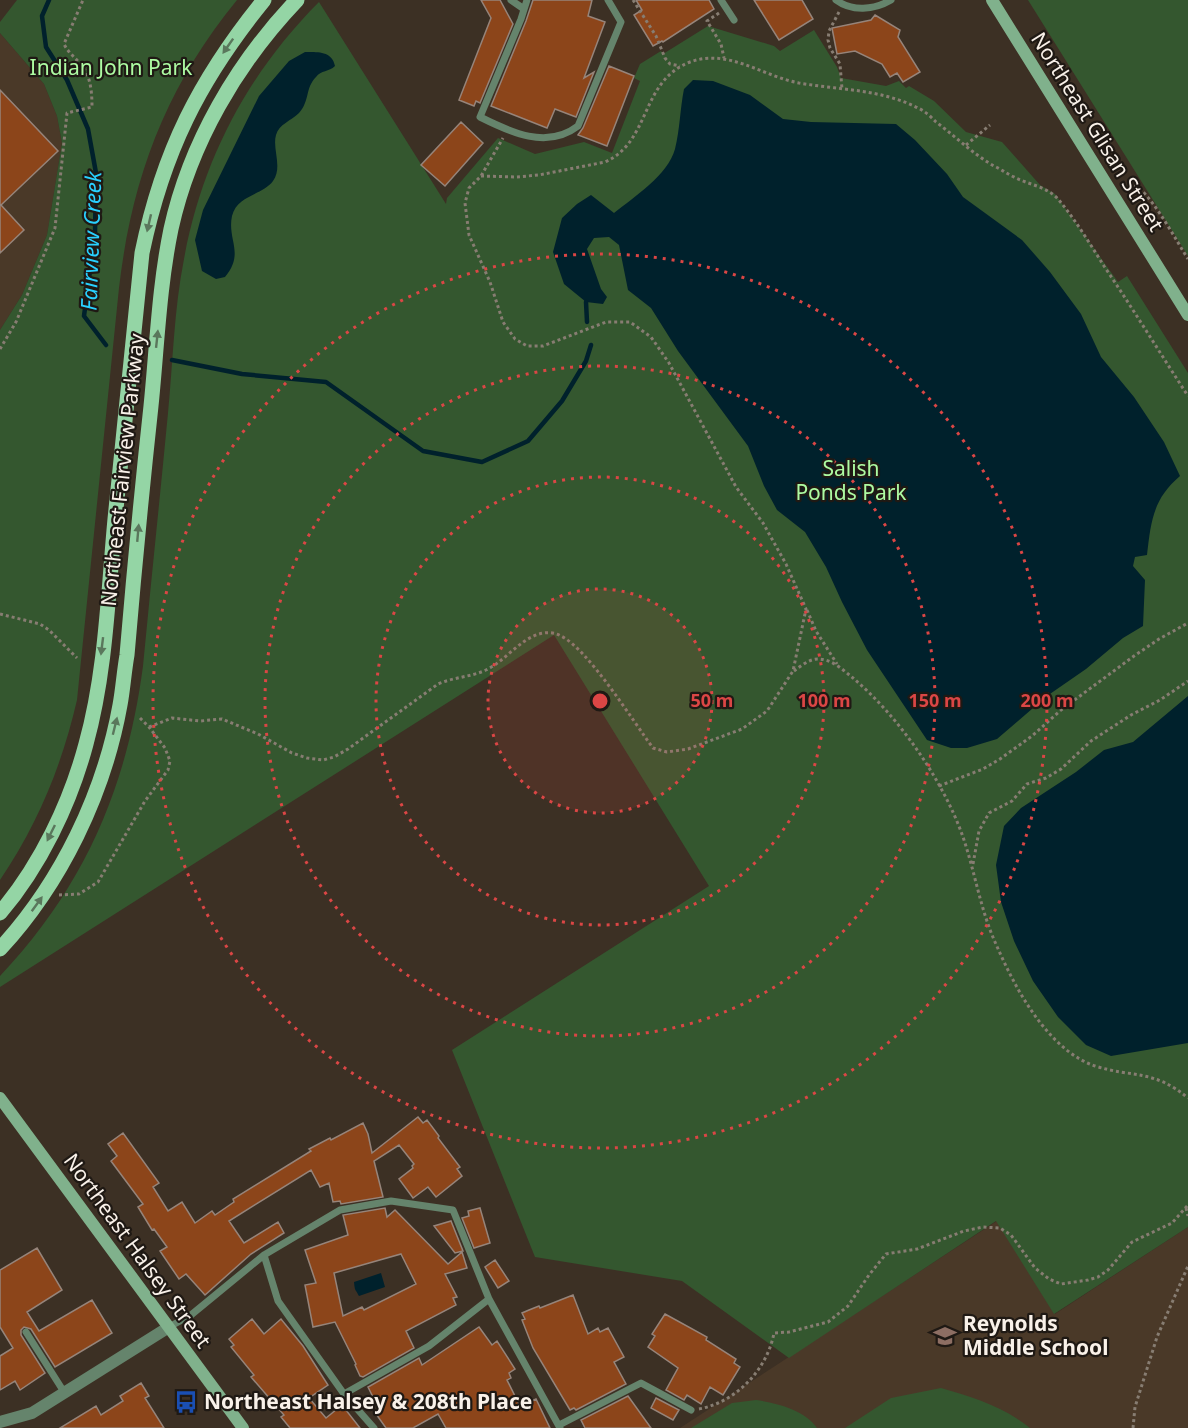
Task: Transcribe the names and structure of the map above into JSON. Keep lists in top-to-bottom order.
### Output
{
  "streets": {
    "main road": ["Northeast Fairview Parkway"],
    "street": ["Northeast Glisan Street", "Northeast Halsey Street"]
  },
  "water": ["Fairview Creek"],
  "parks": ["Indian John Park", "Salish Ponds Park"],
  "places": {
    "school or university": ["Reynolds Middle School"],
    "bus stop": ["Northeast Halsey & 208th Place"]
  },
  "rings": [
    "50 m",
    "100 m",
    "150 m",
    "200 m"
  ]
}
